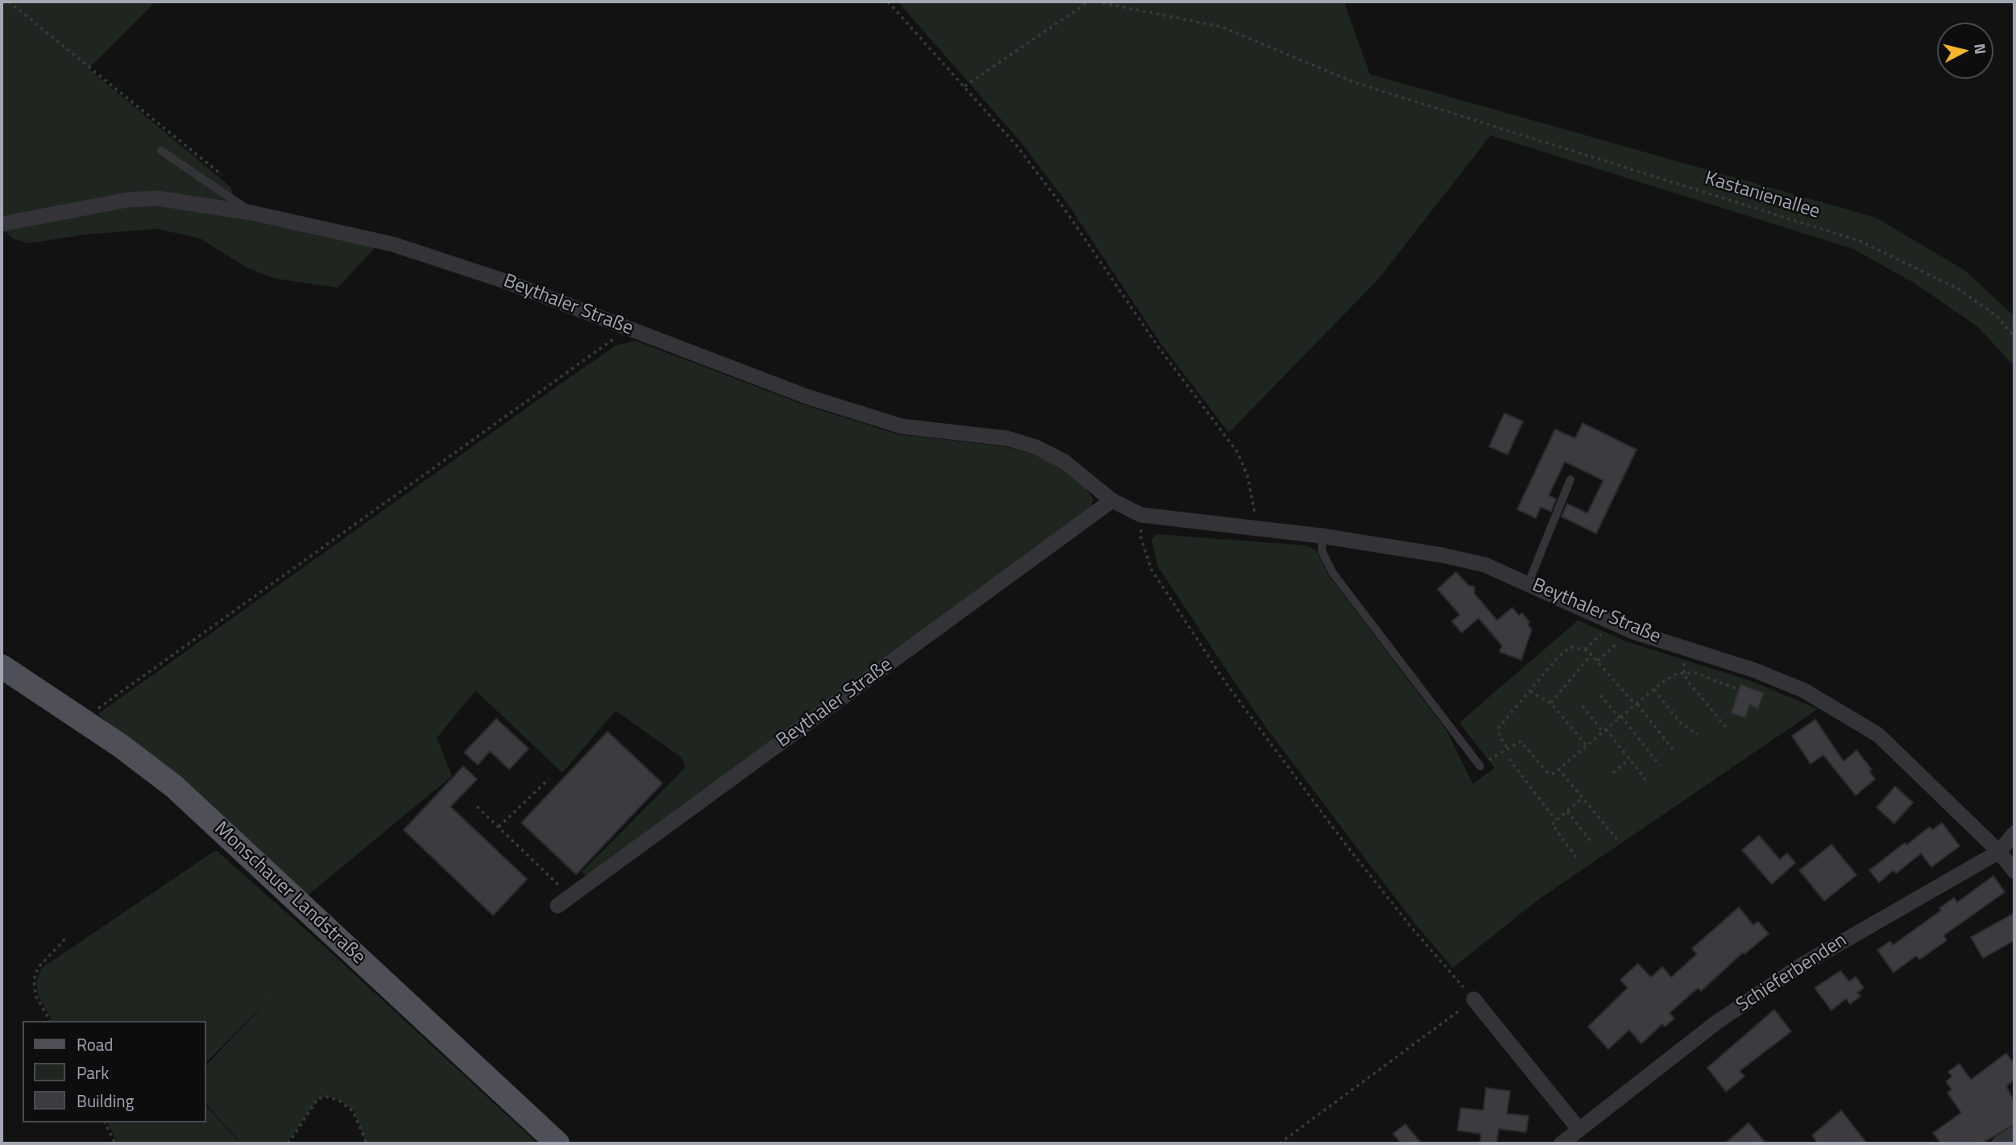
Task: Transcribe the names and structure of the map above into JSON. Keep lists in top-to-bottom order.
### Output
{
  "streets": {
    "main road": ["Monschauer Landstraße"],
    "street": ["Beythaler Straße", "Schieferbenden"],
    "path": ["Kastanienallee"]
  },
  "crossings": [
    ["Beythaler Straße", "Schieferbenden"]
  ],
  "legend": ["Road", "Park", "Building"],
  "north": "right"
}
